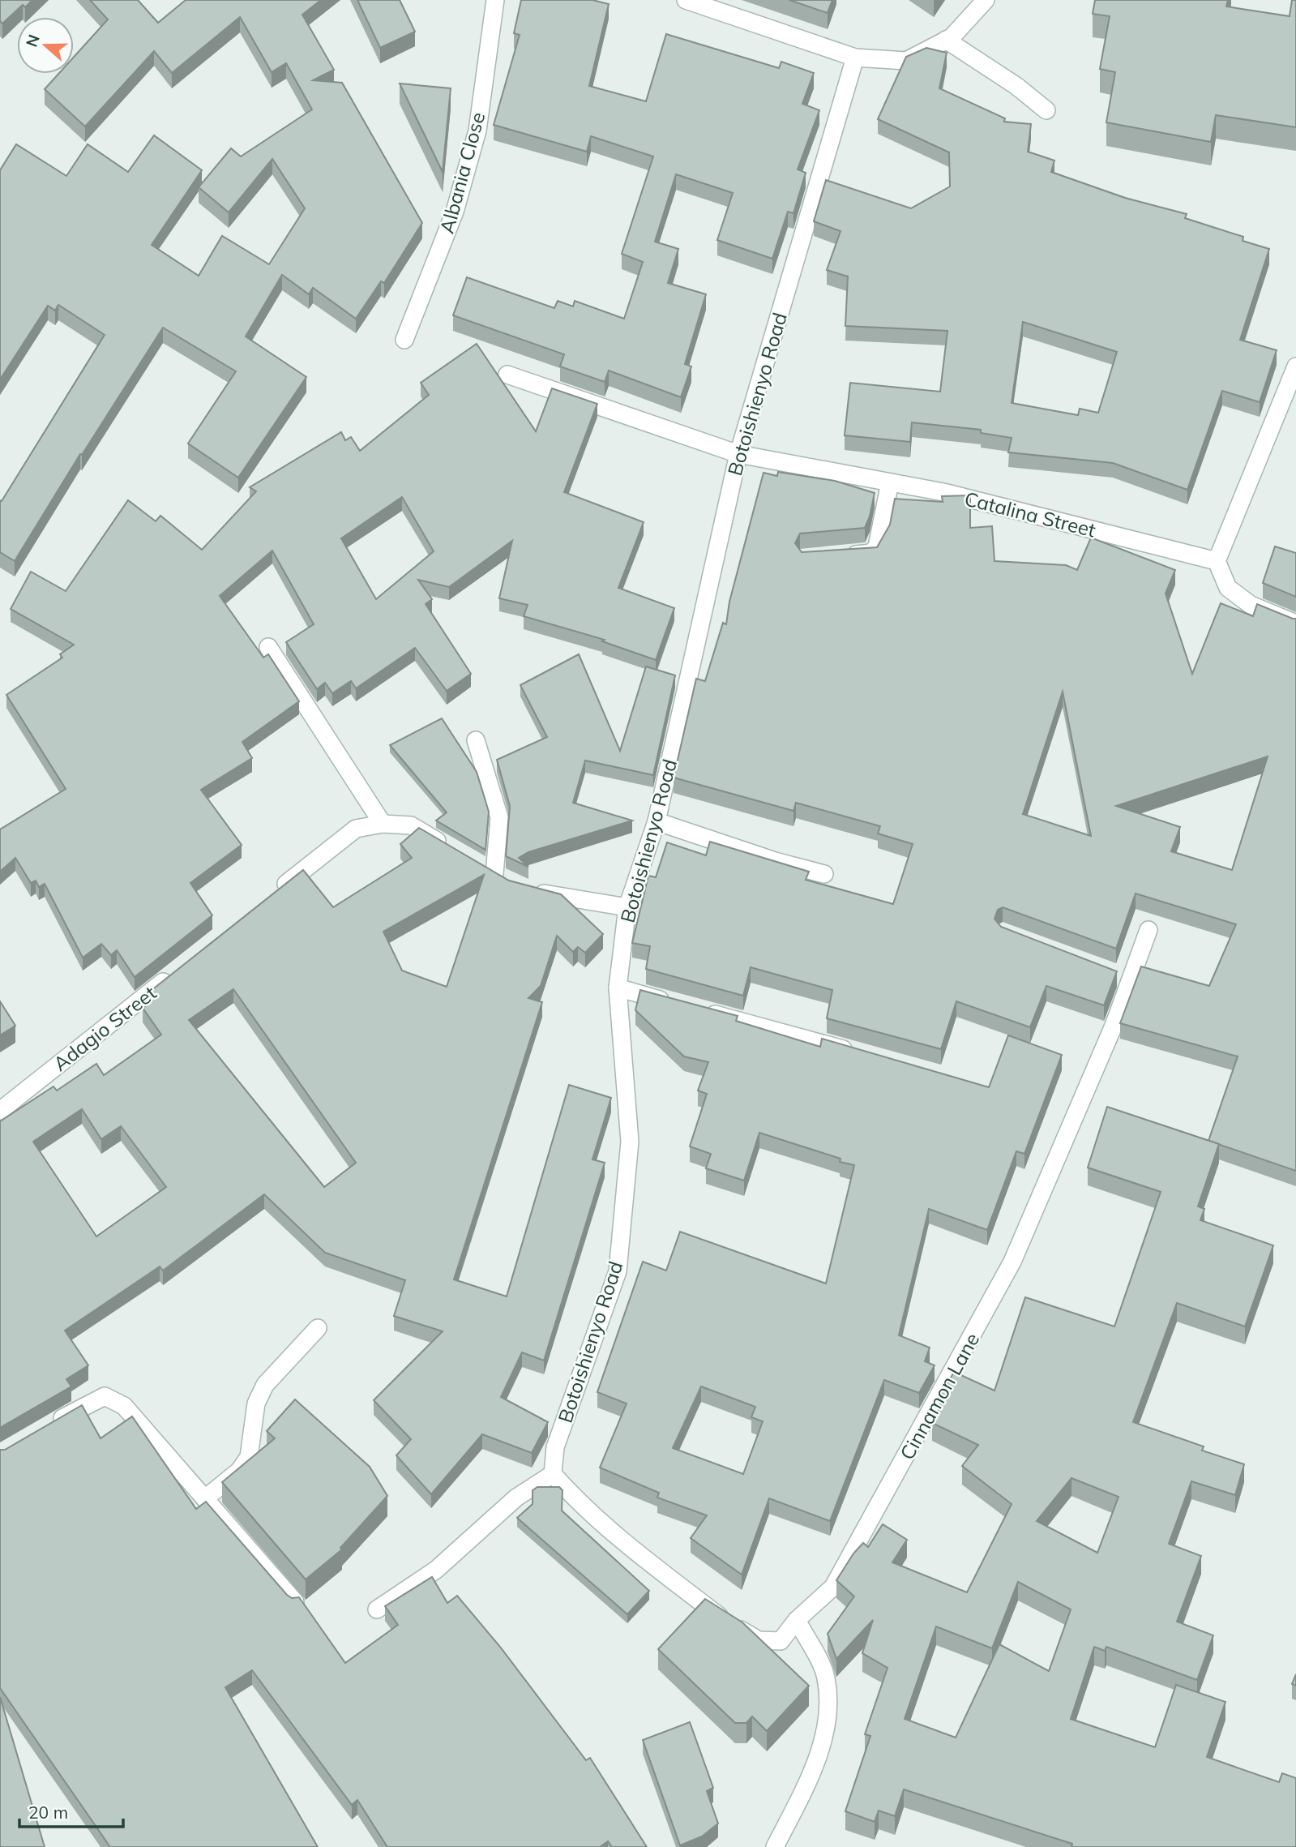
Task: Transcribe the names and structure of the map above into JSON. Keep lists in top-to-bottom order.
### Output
{
  "streets": {
    "street": [
      "Albania Close",
      "Botoishienyo Road",
      "Catalina Street",
      "Adagio Street",
      "Cinnamon Lane"
    ]
  },
  "crossings": [
    ["Botoishienyo Road", "Catalina Street"]
  ],
  "scale_bar": "20 m",
  "north": "left"
}
